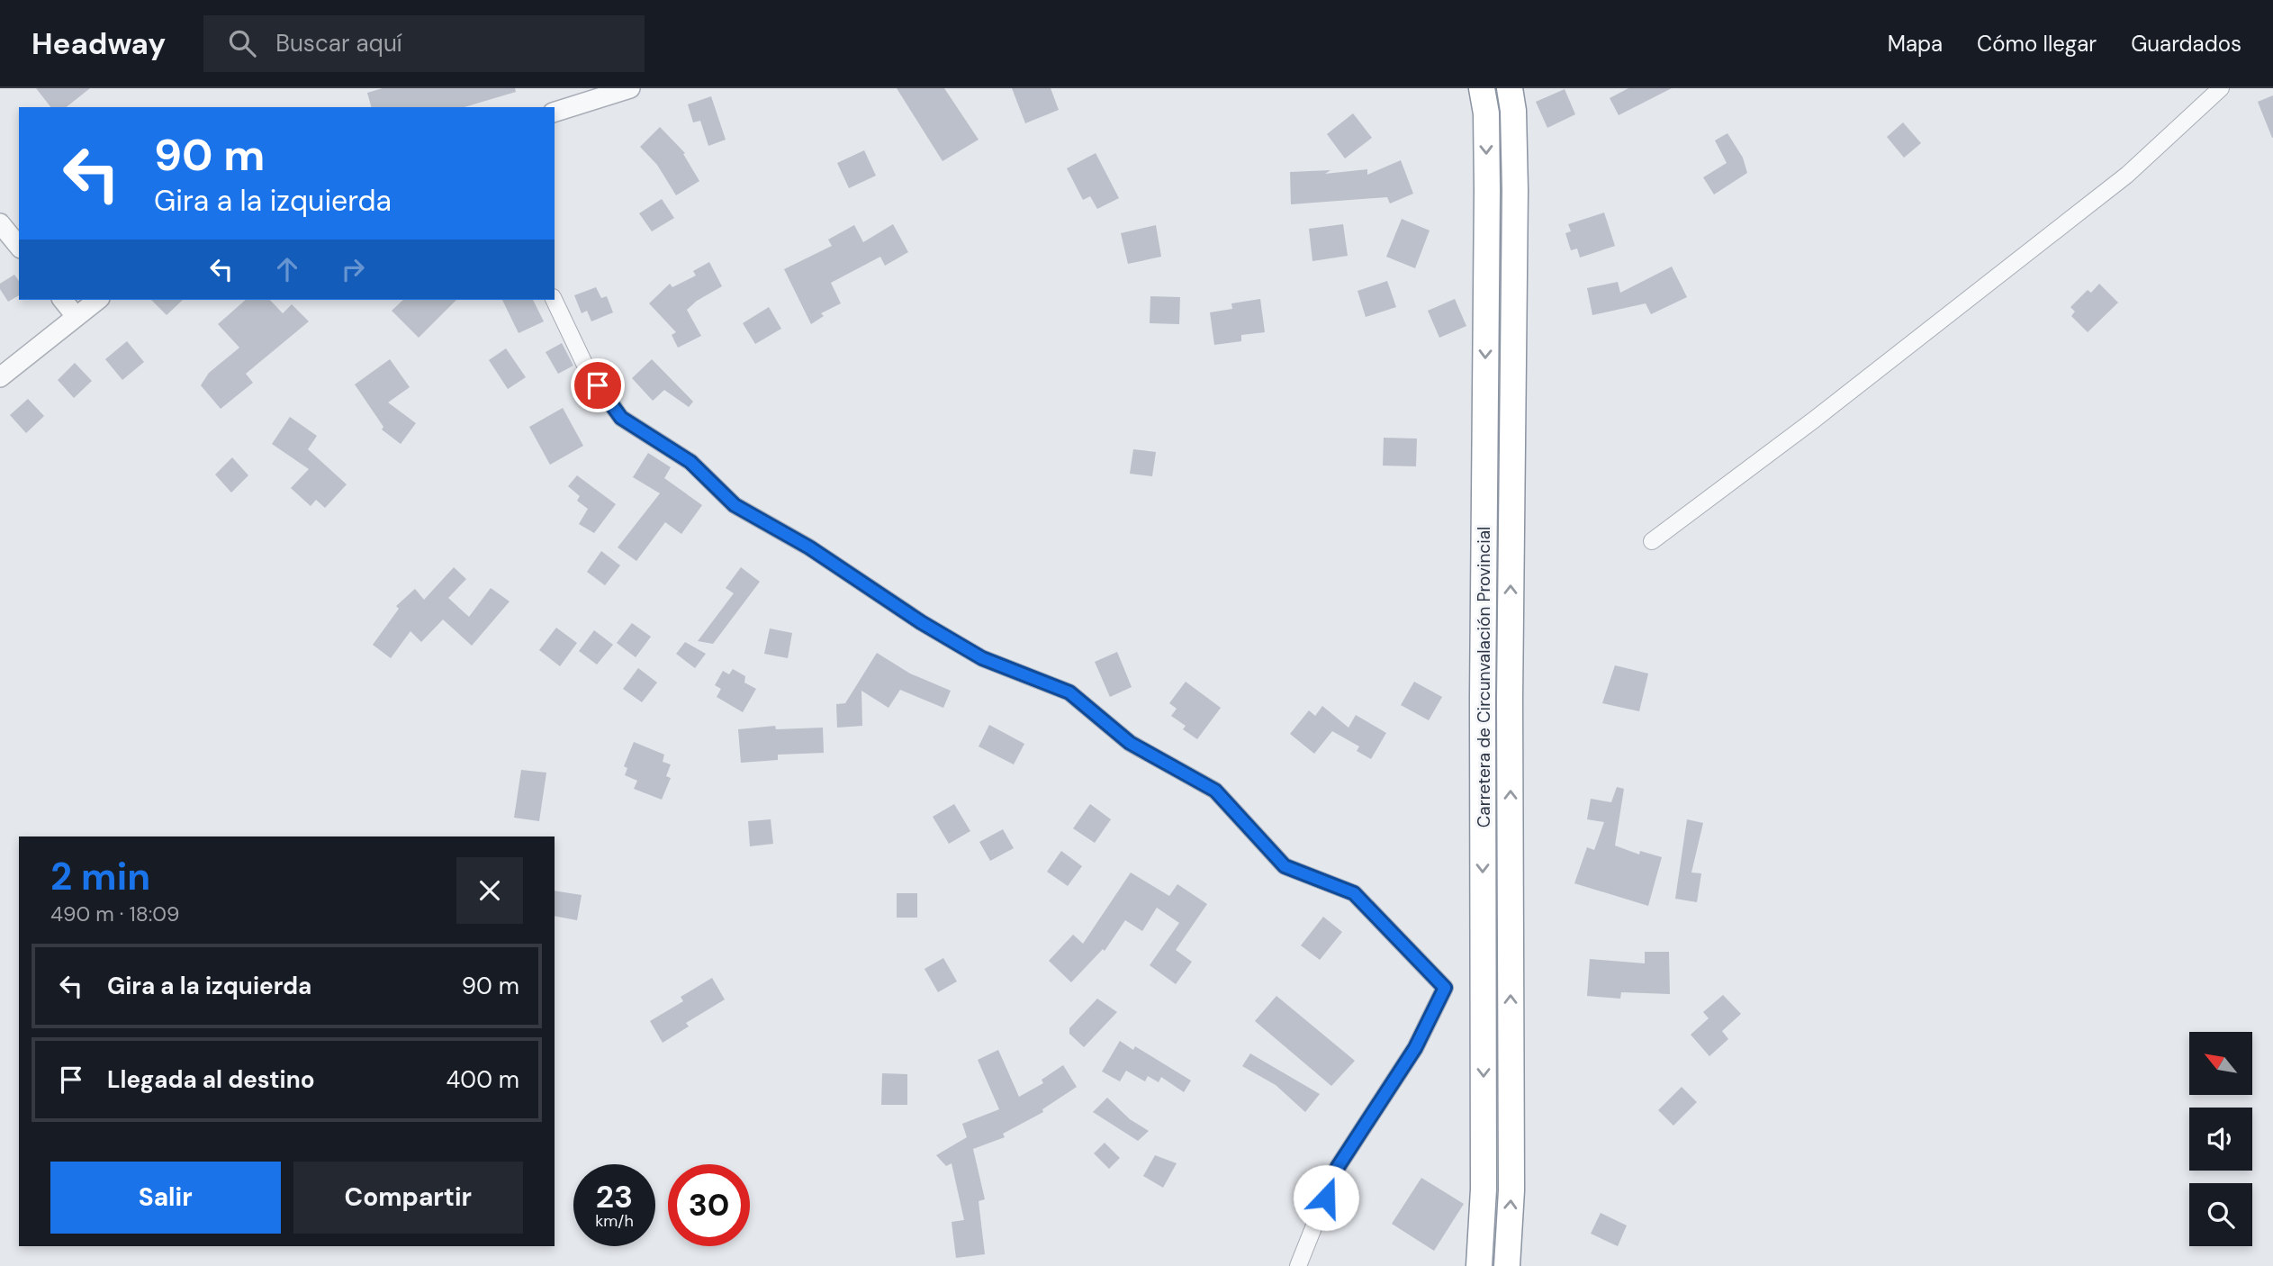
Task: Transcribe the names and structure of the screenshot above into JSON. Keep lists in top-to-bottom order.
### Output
{
  "streets": {
    "highway": ["Carretera de Circunvalación Provincial"]
  },
  "north": "top left",
  "page": {
    "header": "Headway",
    "search": "Buscar aquí",
    "nav": ["Mapa", "Cómo llegar", "Guardados"],
    "turn": ["90 m", "Gira a la izquierda"],
    "heading": ["2 min", "490 m · 18:09"],
    "list": [
      {
        "name": "Gira a la izquierda",
        "value": "90 m"
      },
      {
        "name": "Llegada al destino",
        "value": "400 m"
      }
    ],
    "buttons": ["Salir", "Compartir"],
    "speed": "23 km/h",
    "limit": "30"
  }
}
